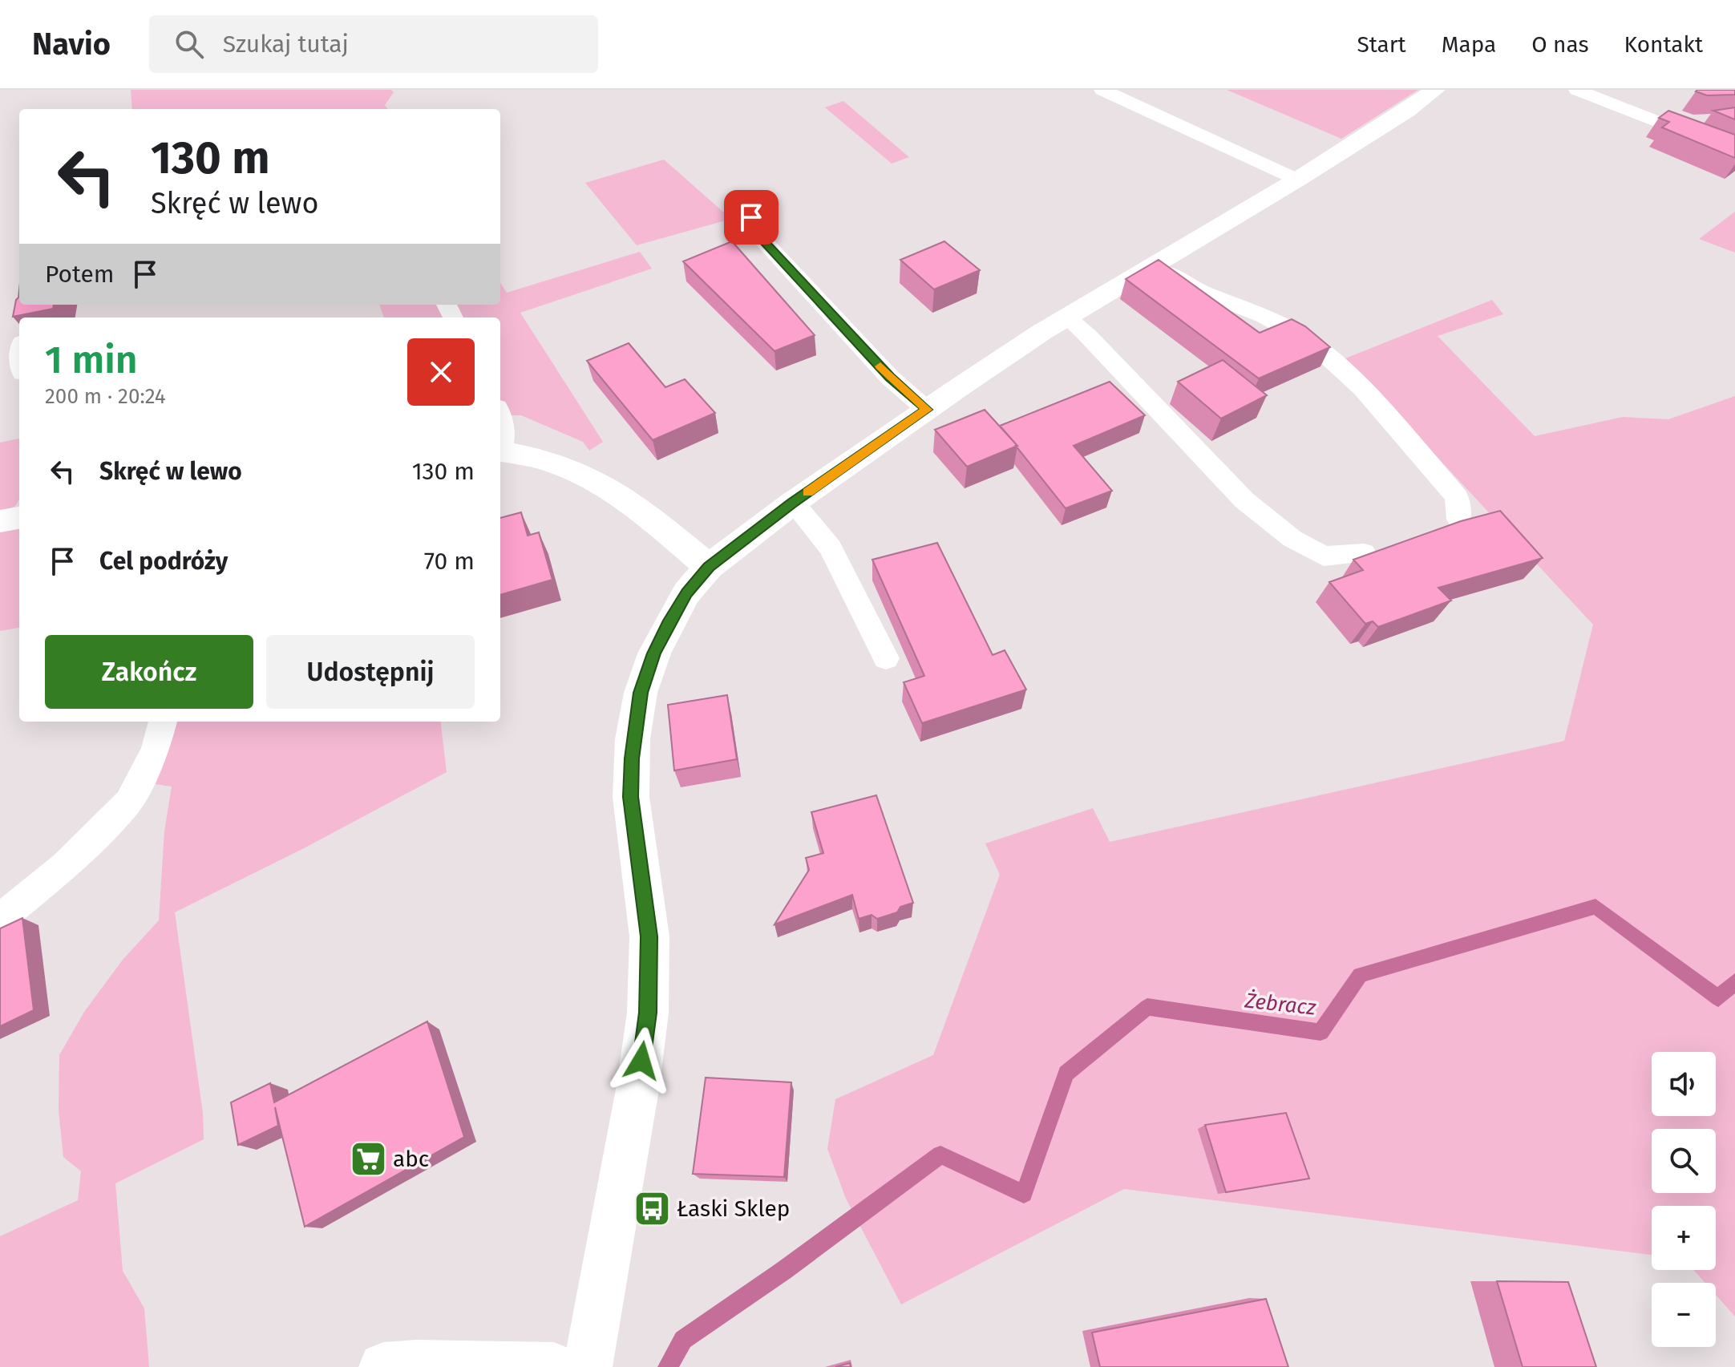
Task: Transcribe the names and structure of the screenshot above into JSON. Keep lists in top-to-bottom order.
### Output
{
  "water": ["Żebracz"],
  "places": {
    "supermarket": ["abc"],
    "bus stop": ["Łaski Sklep"]
  },
  "page": {
    "header": "Navio",
    "search": "Szukaj tutaj",
    "nav": [
      "Start",
      "Mapa",
      "O nas",
      "Kontakt"
    ],
    "turn": ["130 m", "Skręć w lewo"],
    "then": "Potem",
    "heading": ["1 min", "200 m · 20:24"],
    "list": [
      {
        "name": "Skręć w lewo",
        "value": "130 m"
      },
      {
        "name": "Cel podróży",
        "value": "70 m"
      }
    ],
    "buttons": ["Zakończ", "Udostępnij"],
    "map_buttons": ["+", "−"]
  }
}
